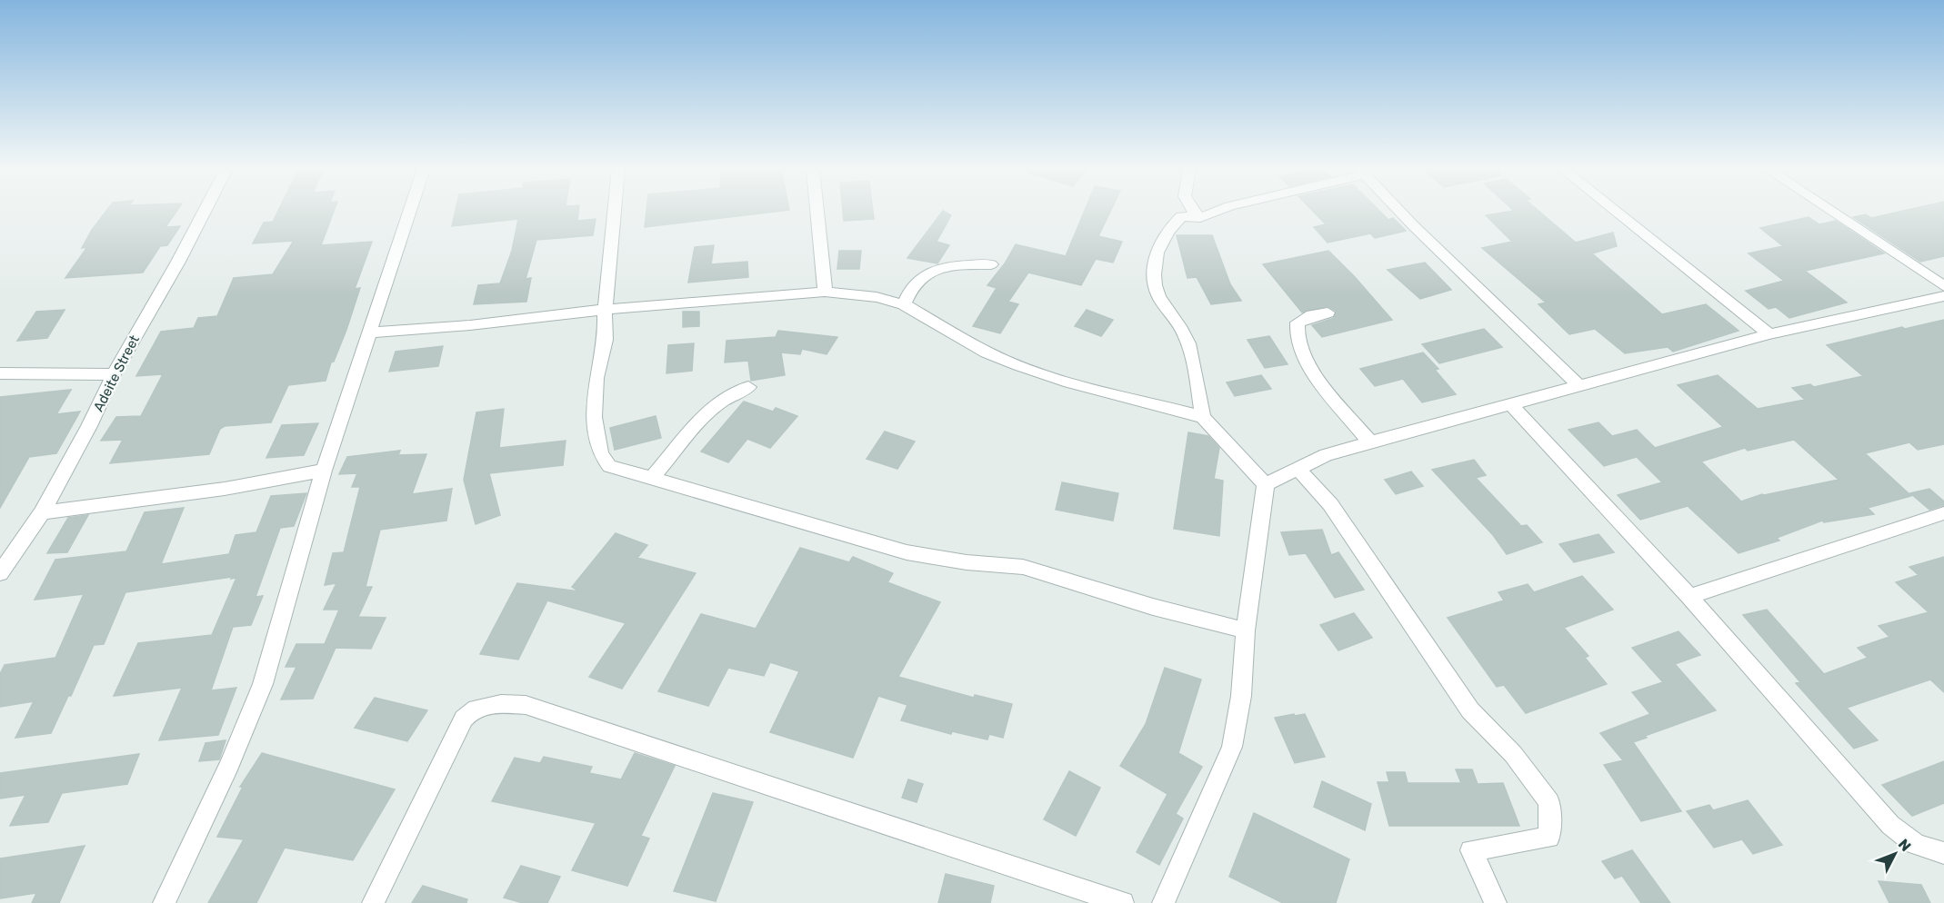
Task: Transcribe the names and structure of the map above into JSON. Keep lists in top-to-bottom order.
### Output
{
  "streets": {
    "street": ["Adeite Street"]
  },
  "north": "top right"
}
